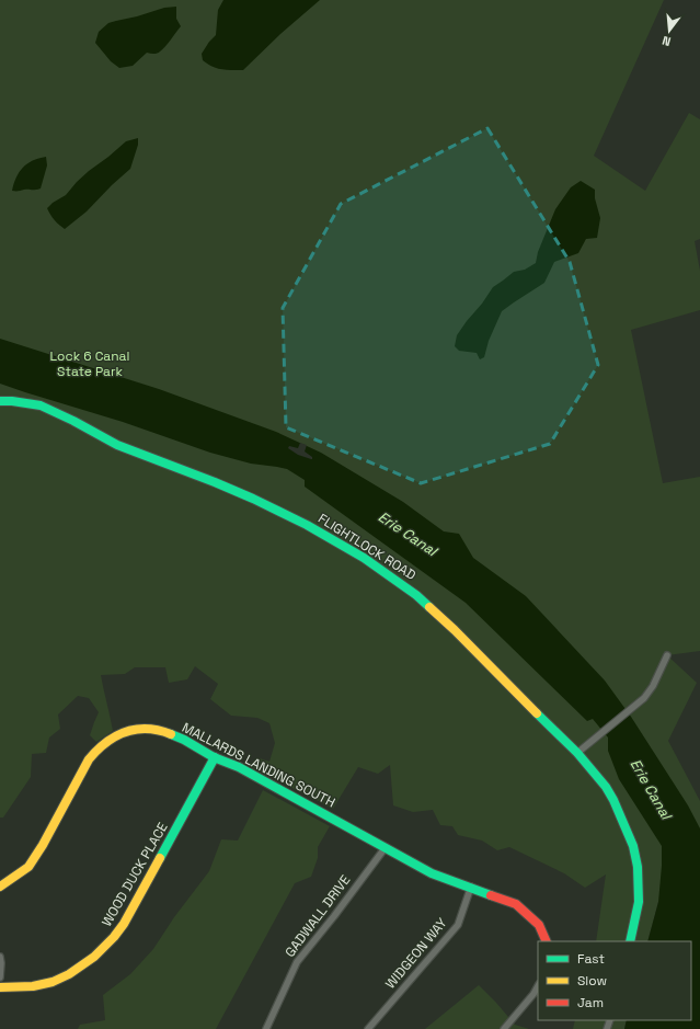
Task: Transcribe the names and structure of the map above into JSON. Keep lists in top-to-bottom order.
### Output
{
  "streets": {
    "street": [
      "FLIGHTLOCK ROAD",
      "MALLARDS LANDING SOUTH",
      "WOOD DUCK PLACE",
      "GADWALL DRIVE",
      "WIDGEON WAY"
    ]
  },
  "crossings": [
    ["MALLARDS LANDING SOUTH", "WOOD DUCK PLACE"],
    ["MALLARDS LANDING SOUTH", "GADWALL DRIVE"],
    ["MALLARDS LANDING SOUTH", "WIDGEON WAY"]
  ],
  "water": ["Erie Canal"],
  "parks": ["Lock 6 Canal State Park"],
  "legend": ["Fast", "Slow", "Jam"],
  "north": "bottom"
}
